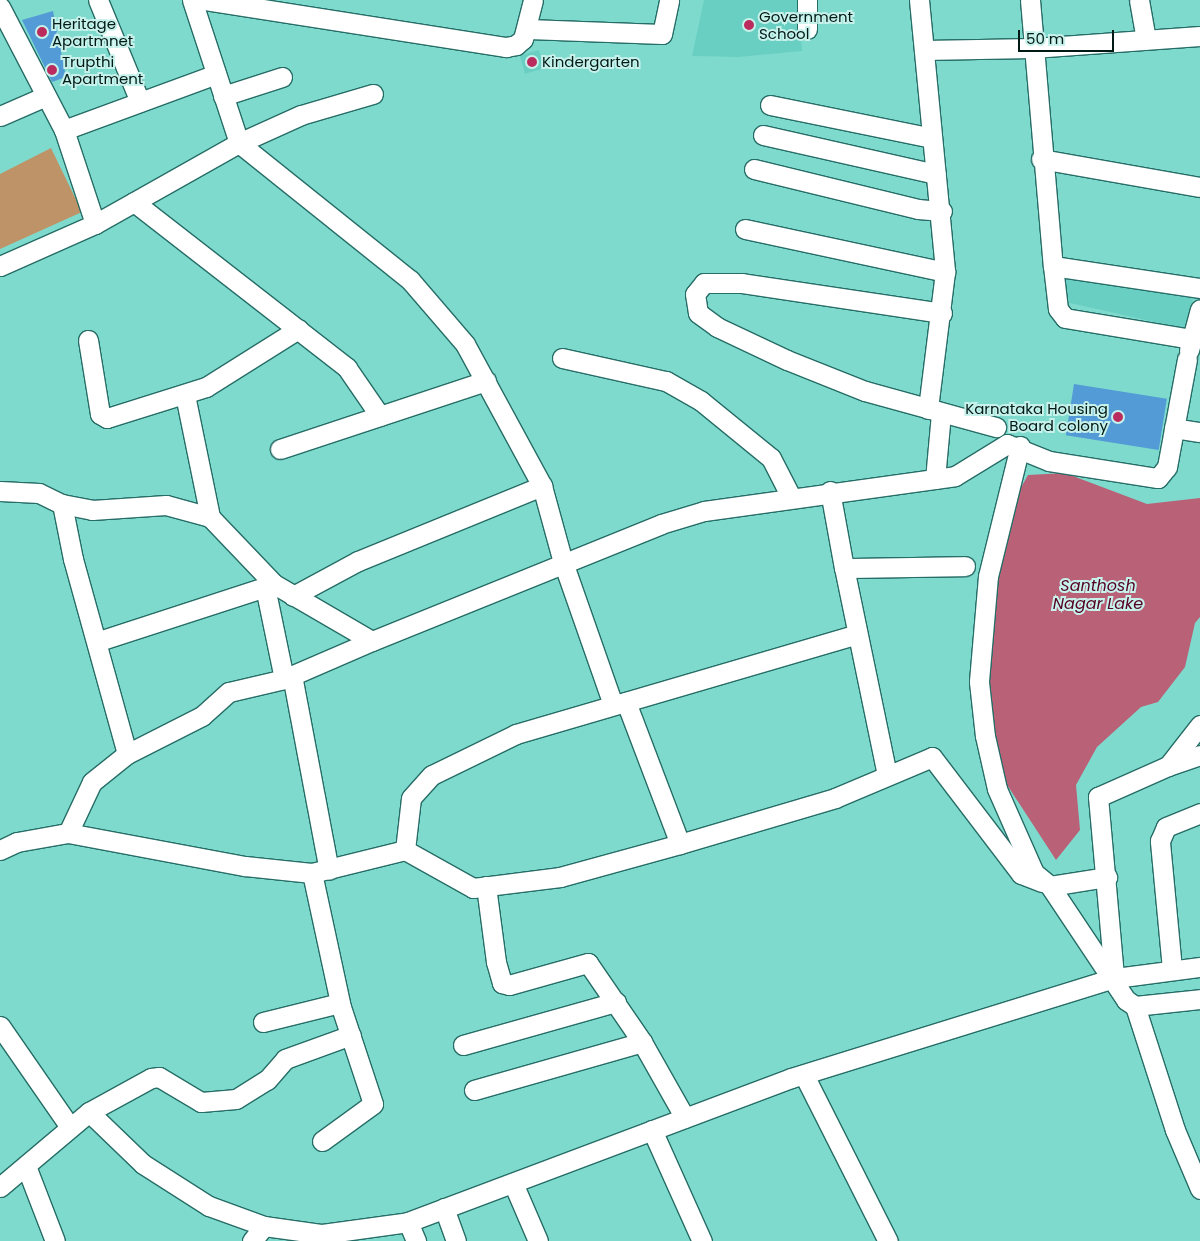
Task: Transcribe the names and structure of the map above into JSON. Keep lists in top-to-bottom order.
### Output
{
  "water": ["Santhosh Nagar Lake"],
  "places": [
    "Government School",
    "Heritage Apartmnet",
    "Kindergarten",
    "Trupthi Apartment",
    "Karnataka Housing Board colony"
  ],
  "scale_bar": "50 m"
}
